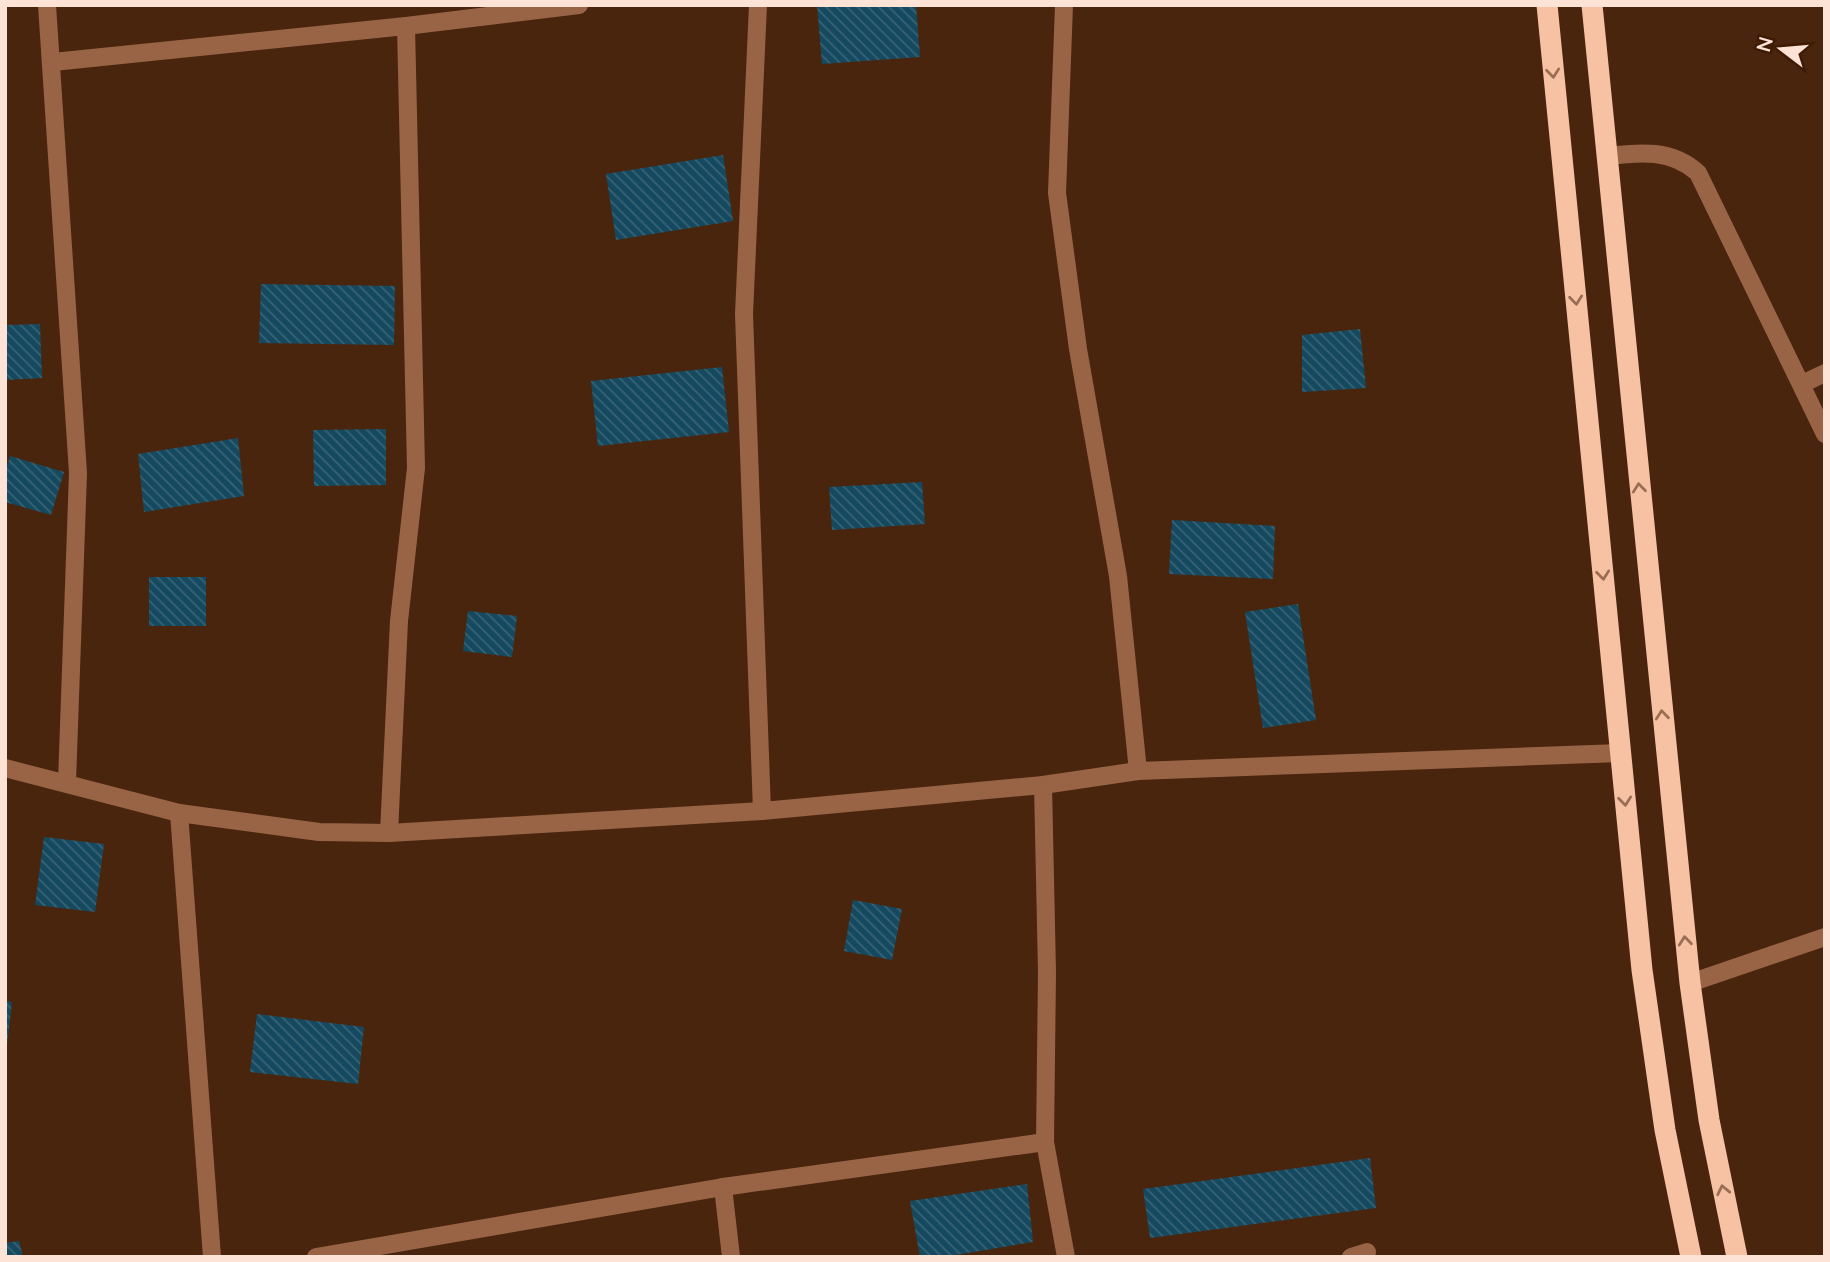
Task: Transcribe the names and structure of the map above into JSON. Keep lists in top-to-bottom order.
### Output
{
  "north": "left"
}
